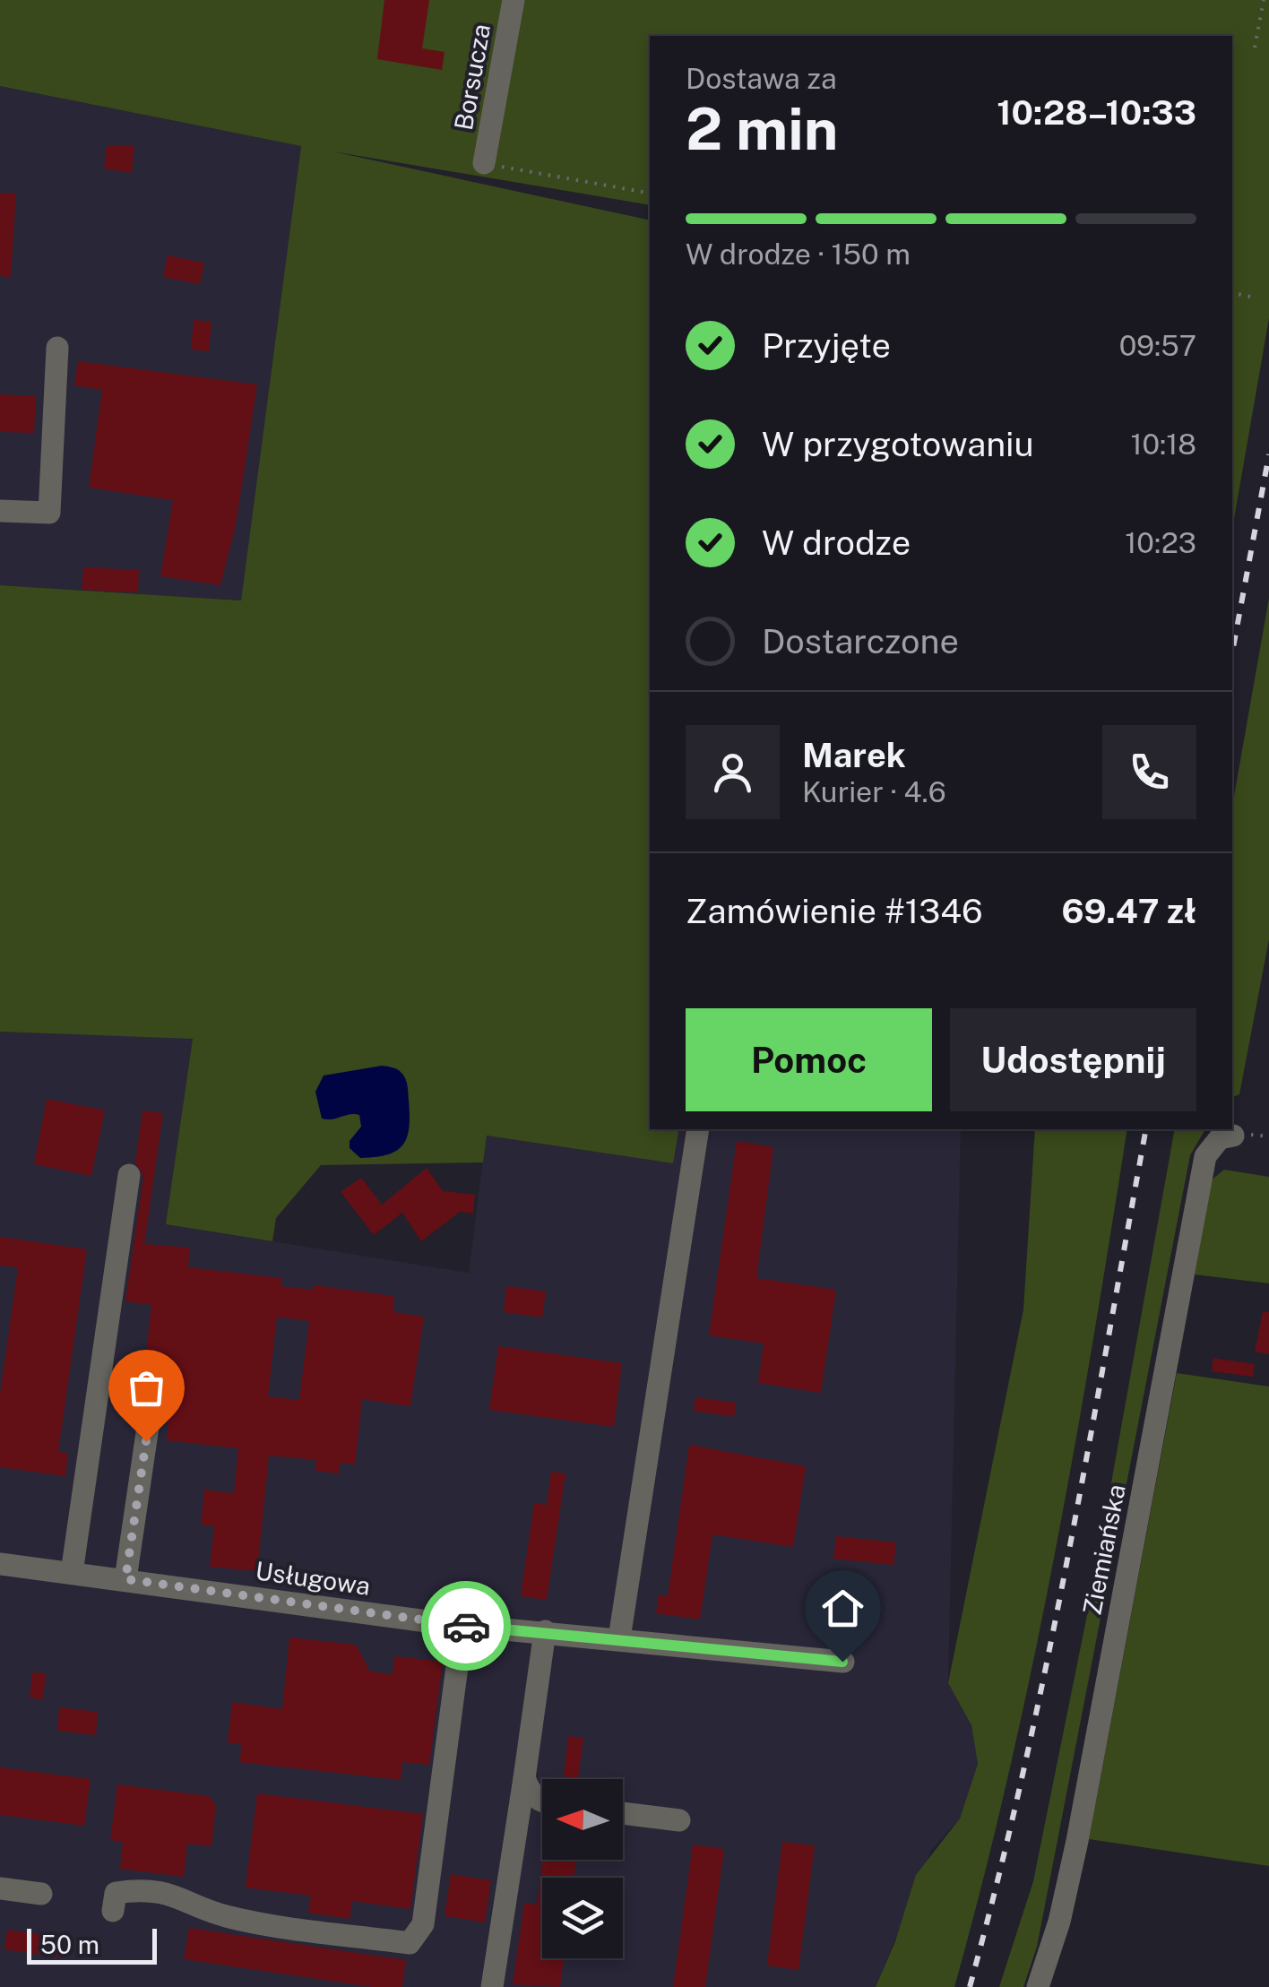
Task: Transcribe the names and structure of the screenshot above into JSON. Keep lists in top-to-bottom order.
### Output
{
  "streets": {
    "street": ["Borsucza", "Ziemiańska", "Usługowa"]
  },
  "scale_bar": "50 m",
  "north": "left",
  "page": {
    "heading": ["2 min", "Dostawa za", "10:28–10:33"],
    "panel": [
      "Marek",
      "Kurier · 4.6",
      "Zamówienie #1346",
      "69.47 zł"
    ],
    "bar": "W drodze · 150 m",
    "list": [
      ["Przyjęte", "09:57"],
      ["W przygotowaniu", "10:18"],
      ["W drodze", "10:23"],
      "Dostarczone"
    ],
    "buttons": ["Pomoc", "Udostępnij"],
    "scale": "50 m"
  }
}
